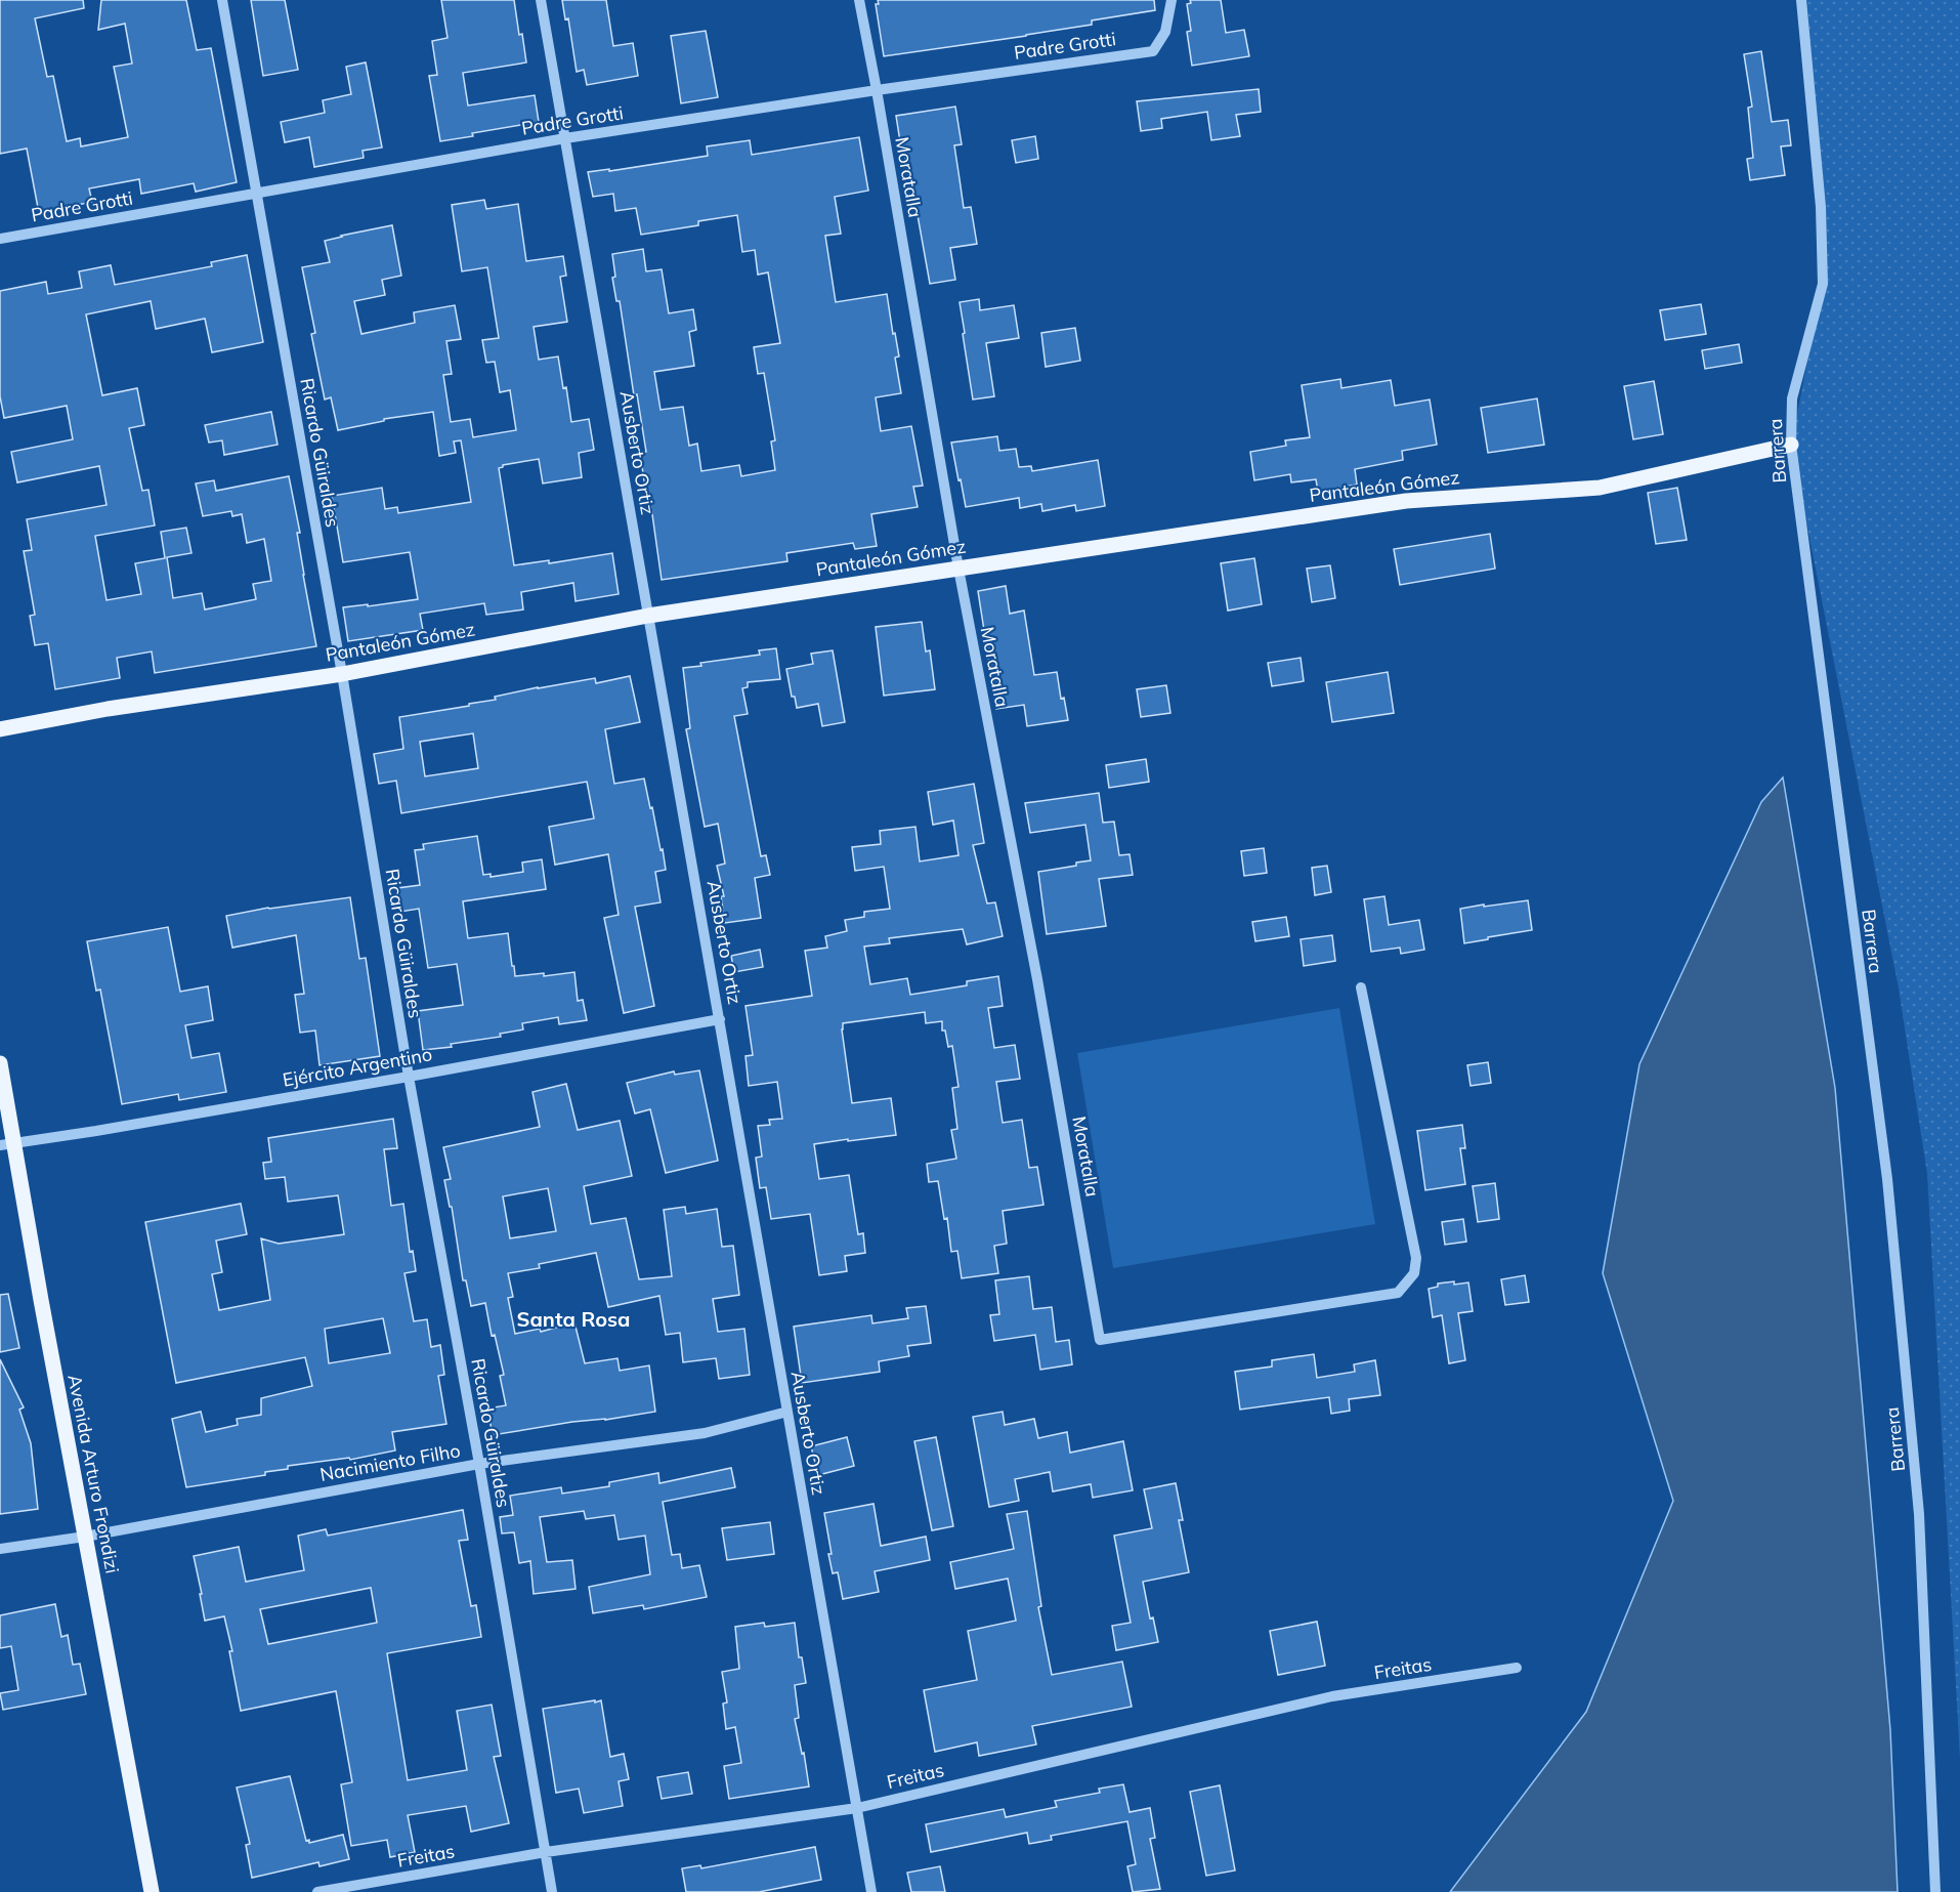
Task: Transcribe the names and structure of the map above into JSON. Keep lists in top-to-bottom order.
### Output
{
  "streets": {
    "main road": ["Pantaleón Gómez", "Avenida Arturo Frondizi"],
    "street": [
      "Padre Grotti",
      "Moratalla",
      "Barrera",
      "Ricardo Güiraldes",
      "Ausberto Ortiz",
      "Ejército Argentino",
      "Nacimiento Filho",
      "Freitas"
    ]
  },
  "crossings": [
    ["Padre Grotti", "Moratalla"],
    ["Padre Grotti", "Ricardo Güiraldes"],
    ["Padre Grotti", "Ausberto Ortiz"],
    ["Moratalla", "Pantaleón Gómez"],
    ["Barrera", "Pantaleón Gómez"],
    ["Ricardo Güiraldes", "Pantaleón Gómez"],
    ["Ricardo Güiraldes", "Ejército Argentino"],
    ["Ricardo Güiraldes", "Nacimiento Filho"],
    ["Ricardo Güiraldes", "Freitas"],
    ["Ausberto Ortiz", "Pantaleón Gómez"],
    ["Ausberto Ortiz", "Ejército Argentino"],
    ["Ausberto Ortiz", "Nacimiento Filho"],
    ["Ausberto Ortiz", "Freitas"],
    ["Ejército Argentino", "Avenida Arturo Frondizi"],
    ["Nacimiento Filho", "Avenida Arturo Frondizi"]
  ],
  "districts": ["Santa Rosa"]
}
